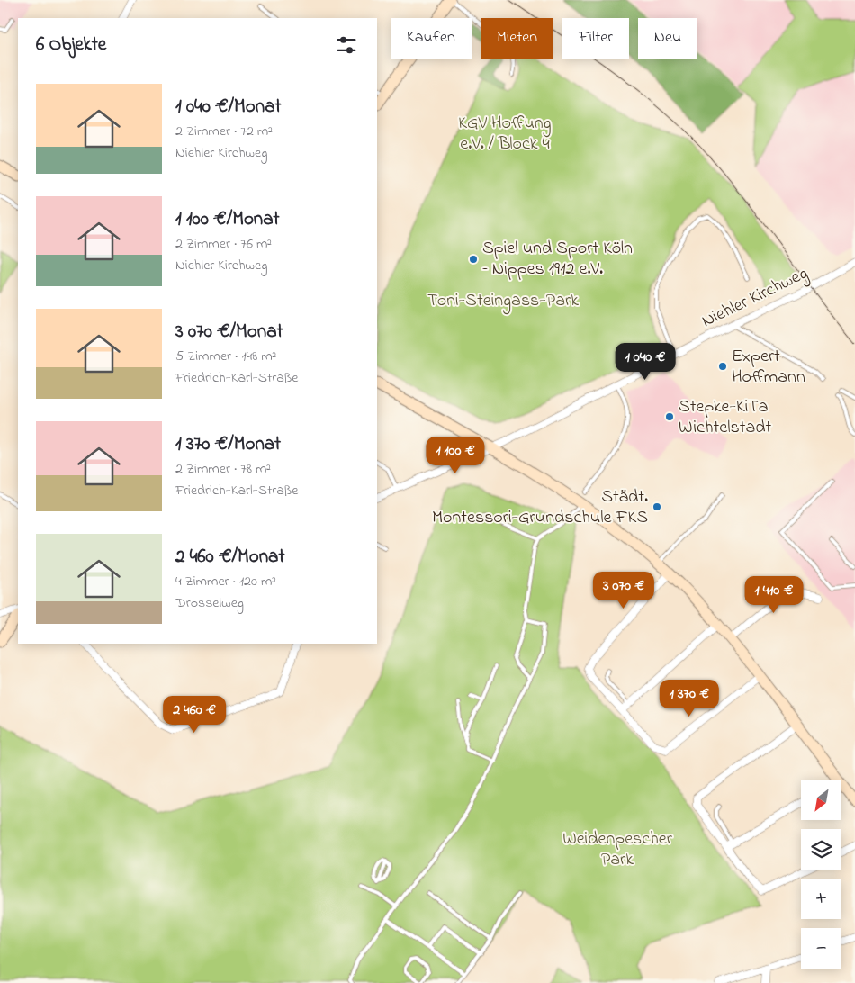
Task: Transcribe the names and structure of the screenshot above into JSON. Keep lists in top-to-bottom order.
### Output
{
  "streets": {
    "street": ["Niehler Kirchweg"]
  },
  "parks": ["KGV Hoffung e.V. / Block 4", "Toni-Steingass-Park", "Weidenpescher Park"],
  "places": [
    "Spiel und Sport Köln – Nippes 1912 e.V.",
    "Expert Hoffmann",
    "Stepke-KiTa Wichtelstadt",
    "Städt. Montessori-Grundschule FKS"
  ],
  "north": "bottom left",
  "page": {
    "chip": [
      "Kaufen",
      "Mieten",
      "Filter",
      "Neu"
    ],
    "heading": "6 Objekte",
    "list": [
      {
        "name": "1 040 €/Monat",
        "note": "2 Zimmer · 72 m² · Niehler Kirchweg"
      },
      {
        "name": "1 100 €/Monat",
        "note": "2 Zimmer · 76 m² · Niehler Kirchweg"
      },
      {
        "name": "3 070 €/Monat",
        "note": "5 Zimmer · 148 m² · Friedrich-Karl-Straße"
      },
      {
        "name": "1 370 €/Monat",
        "note": "2 Zimmer · 78 m² · Friedrich-Karl-Straße"
      },
      {
        "name": "2 460 €/Monat",
        "note": "4 Zimmer · 120 m² · Drosselweg"
      }
    ],
    "price": [
      "1 040 €",
      "1 100 €",
      "3 070 €",
      "1 410 €",
      "1 370 €",
      "2 460 €"
    ],
    "map_buttons": ["+", "−"]
  }
}
